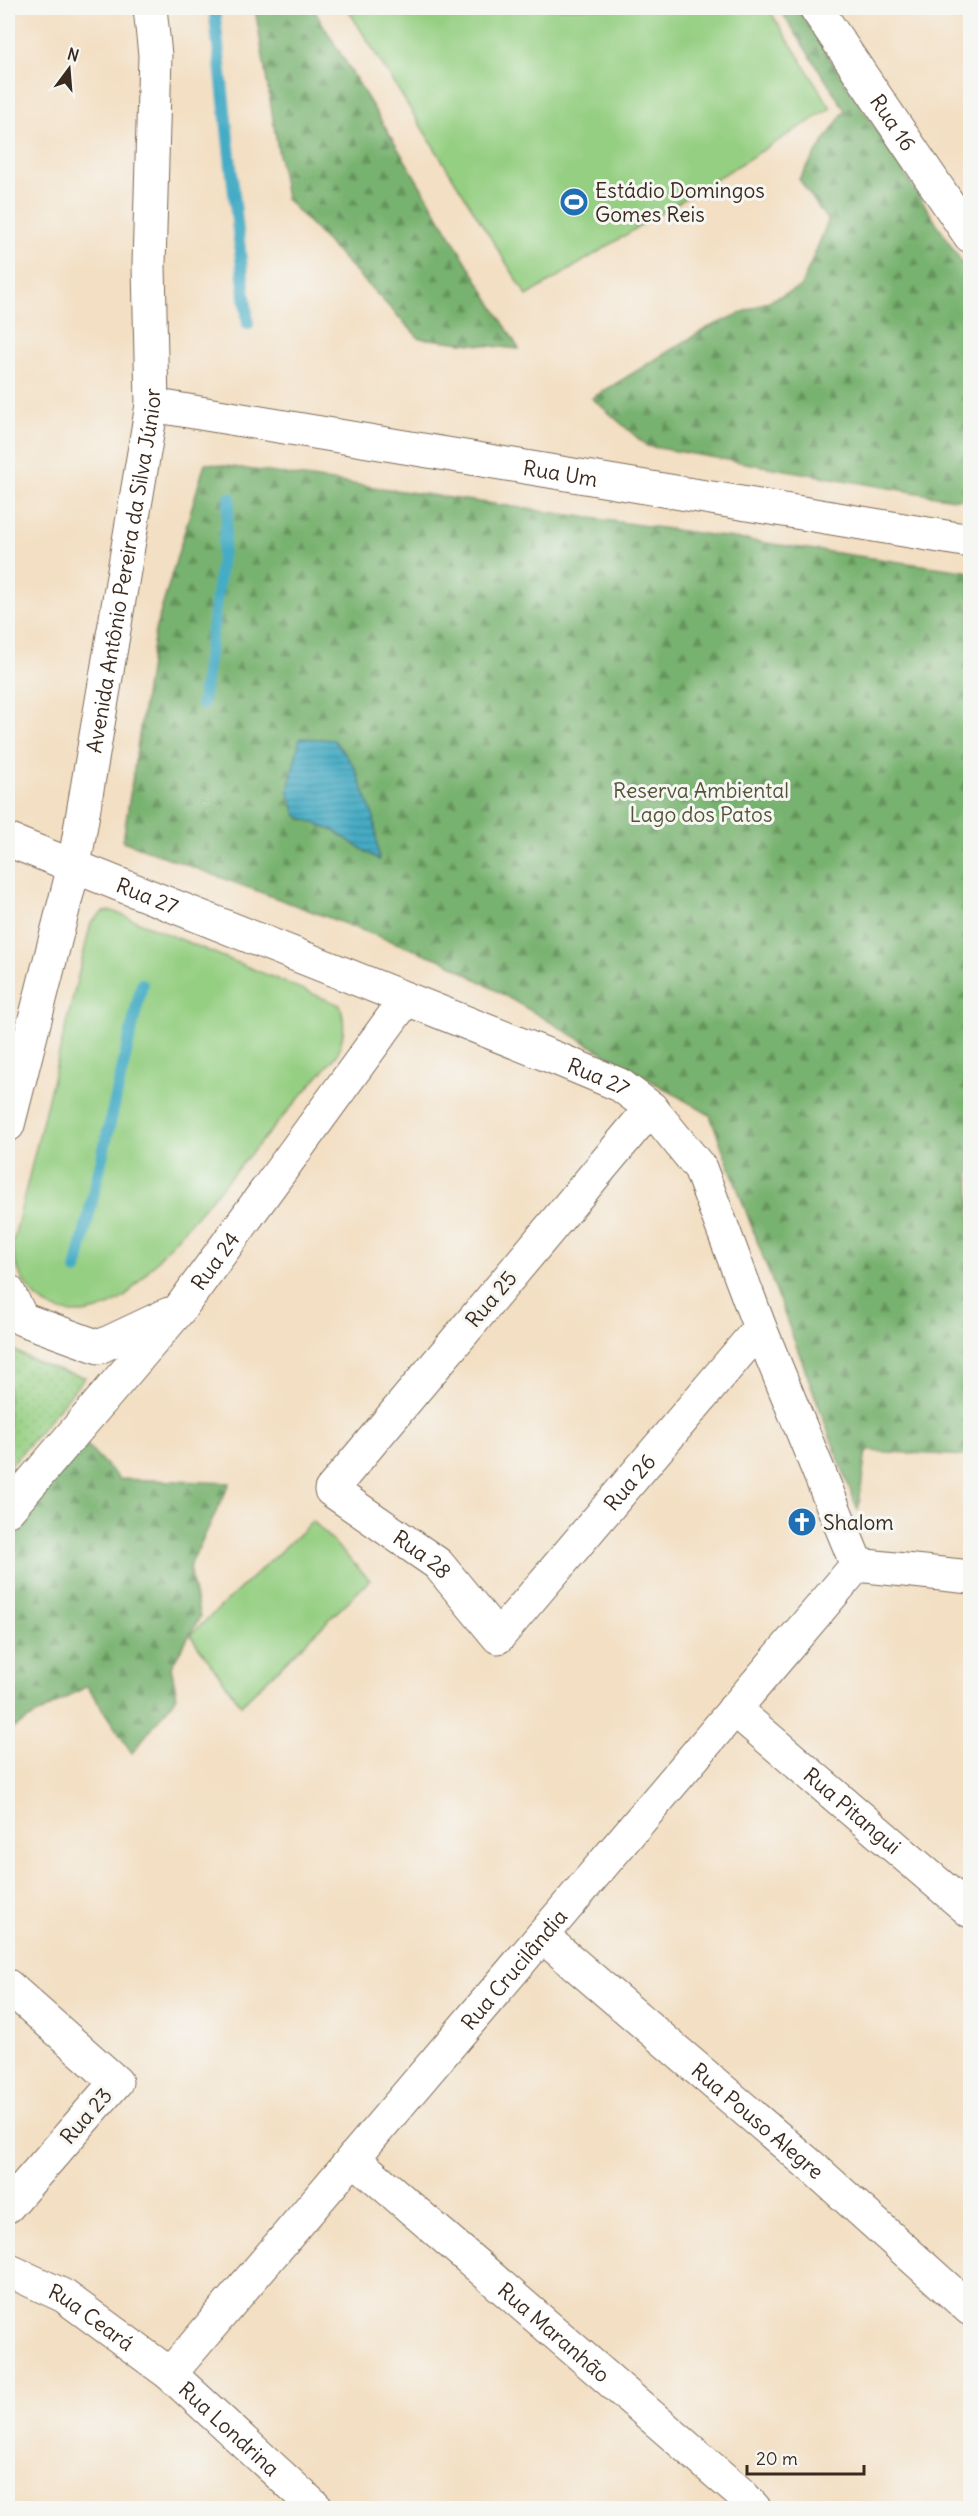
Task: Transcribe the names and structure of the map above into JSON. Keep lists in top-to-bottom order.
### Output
{
  "streets": {
    "street": [
      "Rua 16",
      "Rua Um",
      "Avenida Antônio Pereira da Silva Júnior",
      "Rua 27",
      "Rua 24",
      "Rua 25",
      "Rua 26",
      "Rua 28",
      "Rua Pitangui",
      "Rua Crucilândia",
      "Rua 23",
      "Rua Pouso Alegre",
      "Rua Ceará",
      "Rua Maranhão",
      "Rua Londrina"
    ]
  },
  "crossings": [
    ["Rua Um", "Avenida Antônio Pereira da Silva Júnior"],
    ["Avenida Antônio Pereira da Silva Júnior", "Rua 27"],
    ["Rua 27", "Rua 24"],
    ["Rua 27", "Rua 25"],
    ["Rua 27", "Rua 26"],
    ["Rua 27", "Rua Crucilândia"],
    ["Rua 25", "Rua 28"],
    ["Rua 26", "Rua 28"],
    ["Rua Pitangui", "Rua Crucilândia"],
    ["Rua Crucilândia", "Rua Pouso Alegre"],
    ["Rua Crucilândia", "Rua Ceará"],
    ["Rua Crucilândia", "Rua Maranhão"],
    ["Rua Crucilândia", "Rua Londrina"],
    ["Rua Ceará", "Rua Londrina"]
  ],
  "parks": ["Reserva Ambiental Lago dos Patos"],
  "places": {
    "sports": ["Estádio Domingos Gomes Reis"],
    "church": ["Shalom"]
  },
  "scale_bar": "20 m",
  "north": "top"
}
